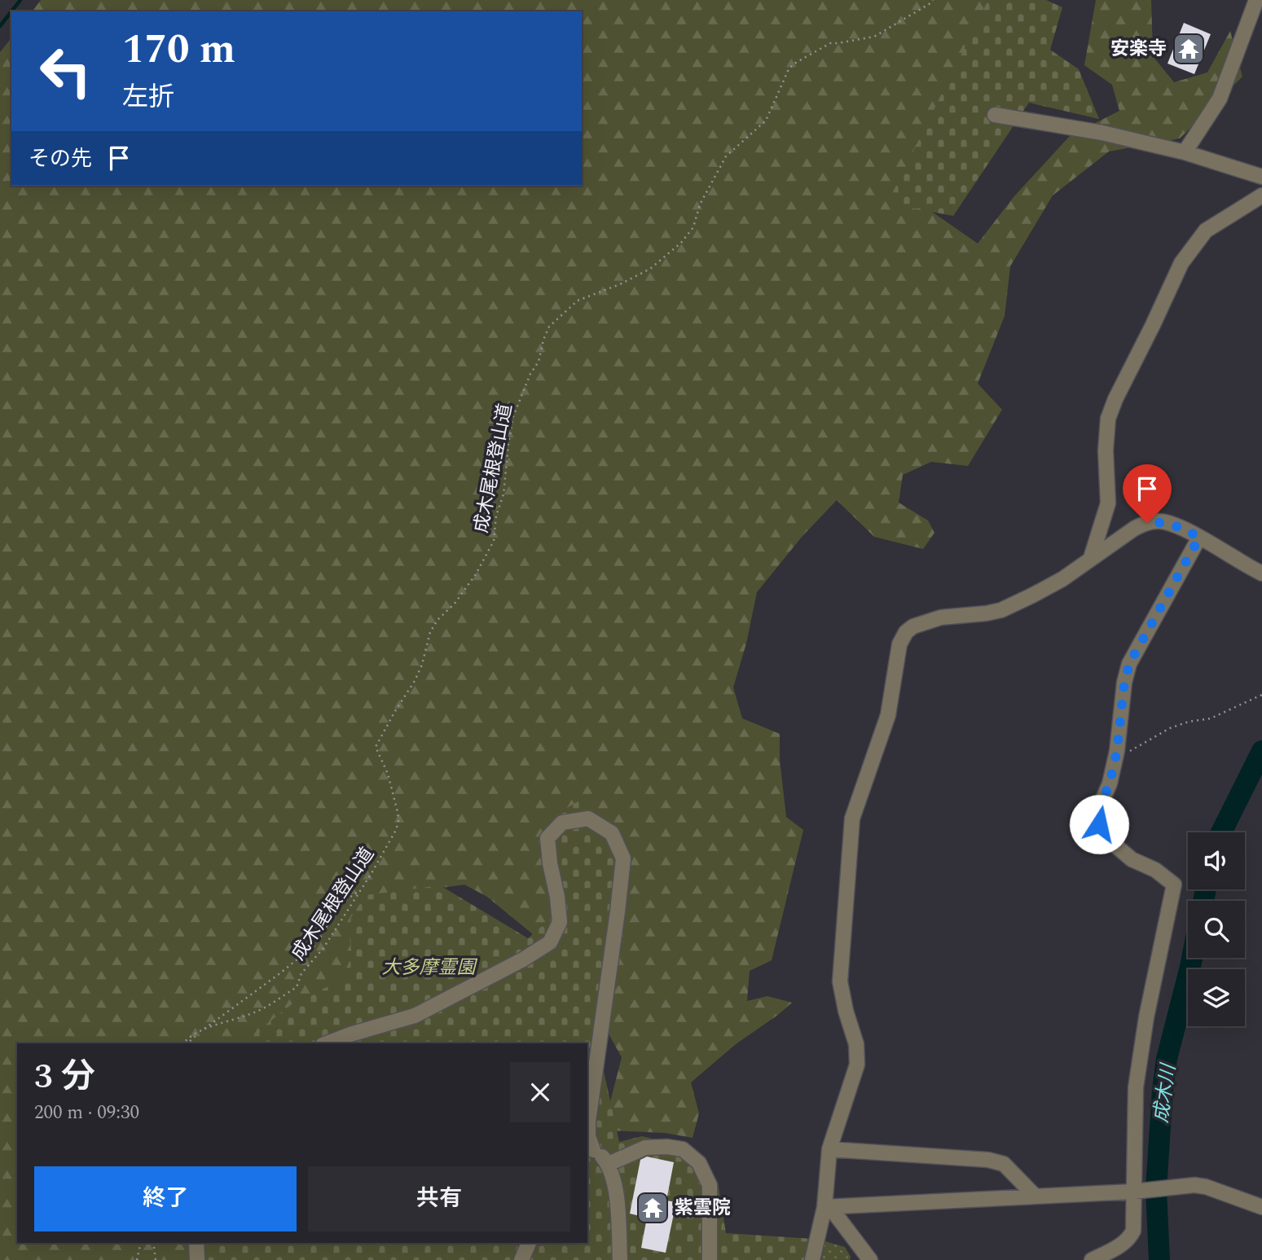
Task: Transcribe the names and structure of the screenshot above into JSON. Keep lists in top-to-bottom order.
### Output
{
  "streets": {
    "path": ["成木尾根登山道"]
  },
  "water": ["成木川"],
  "parks": ["大多摩霊園"],
  "places": {
    "temple": ["安楽寺", "紫雲院"]
  },
  "page": {
    "turn": ["170 m", "左折"],
    "then": "その先",
    "heading": ["3 分", "200 m · 09:30"],
    "buttons": ["終了", "共有"]
  }
}
